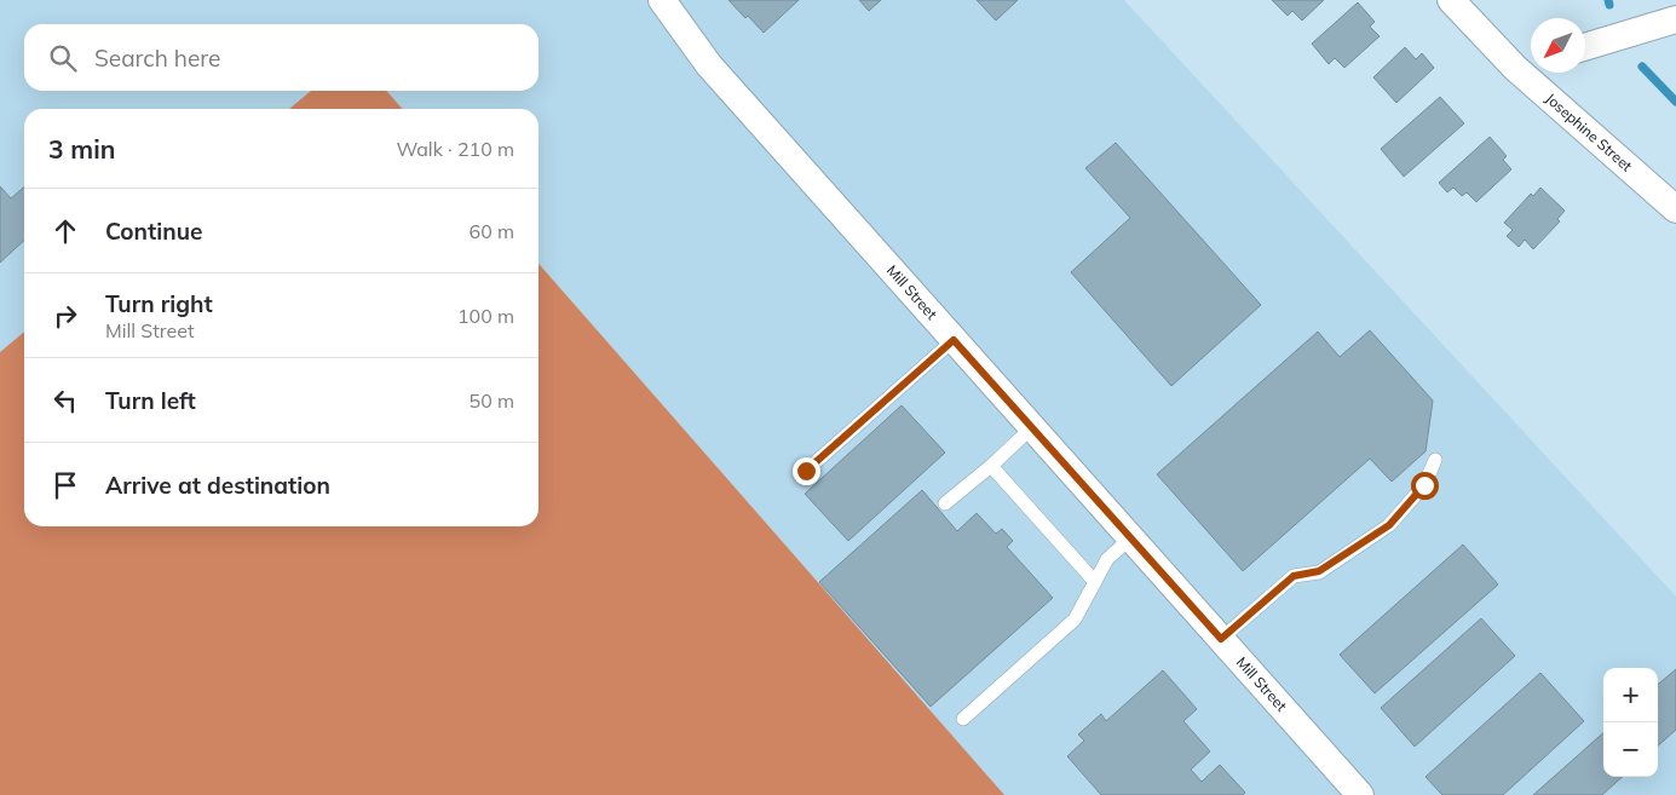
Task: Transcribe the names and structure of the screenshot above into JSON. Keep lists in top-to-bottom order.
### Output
{
  "streets": {
    "street": ["Josephine Street", "Mill Street"]
  },
  "north": "bottom left",
  "page": {
    "search": "Search here",
    "heading": ["3 min", "Walk · 210 m"],
    "list": [
      ["Continue", "60 m"],
      ["Turn right", "Mill Street", "100 m"],
      ["Turn left", "50 m"],
      "Arrive at destination"
    ],
    "map_buttons": ["+", "−"]
  }
}
